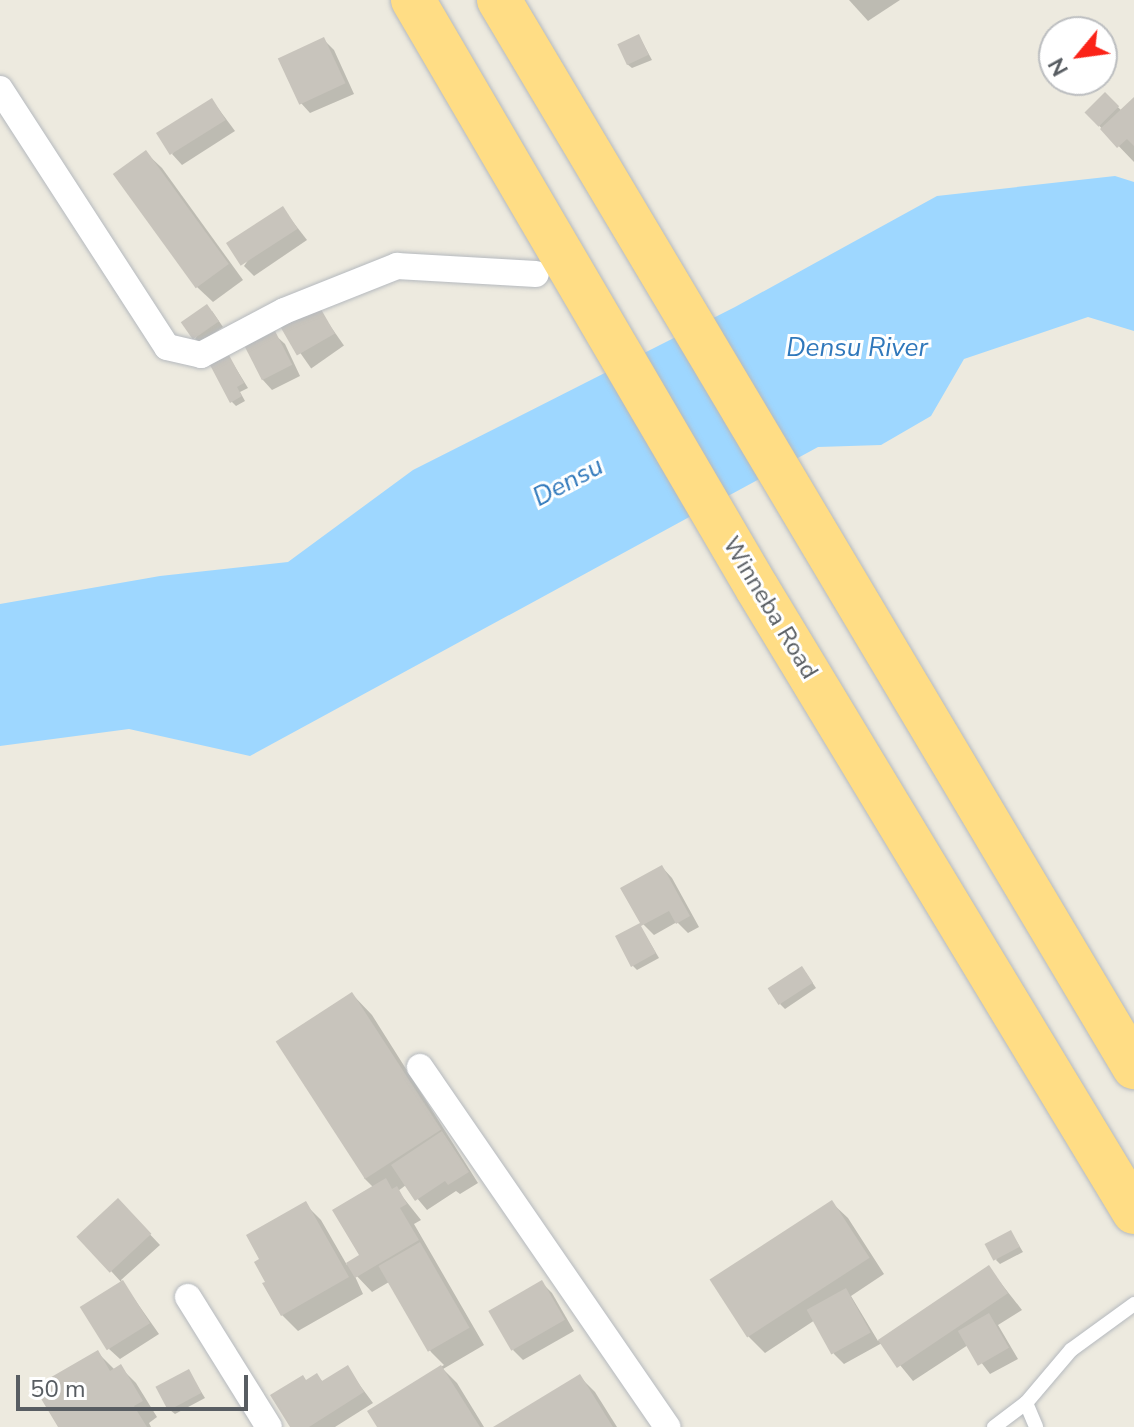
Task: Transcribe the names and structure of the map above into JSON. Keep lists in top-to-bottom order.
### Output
{
  "streets": {
    "highway": ["Winneba Road"]
  },
  "water": ["Densu River", "Densu"],
  "scale_bar": "50 m",
  "north": "bottom left"
}
